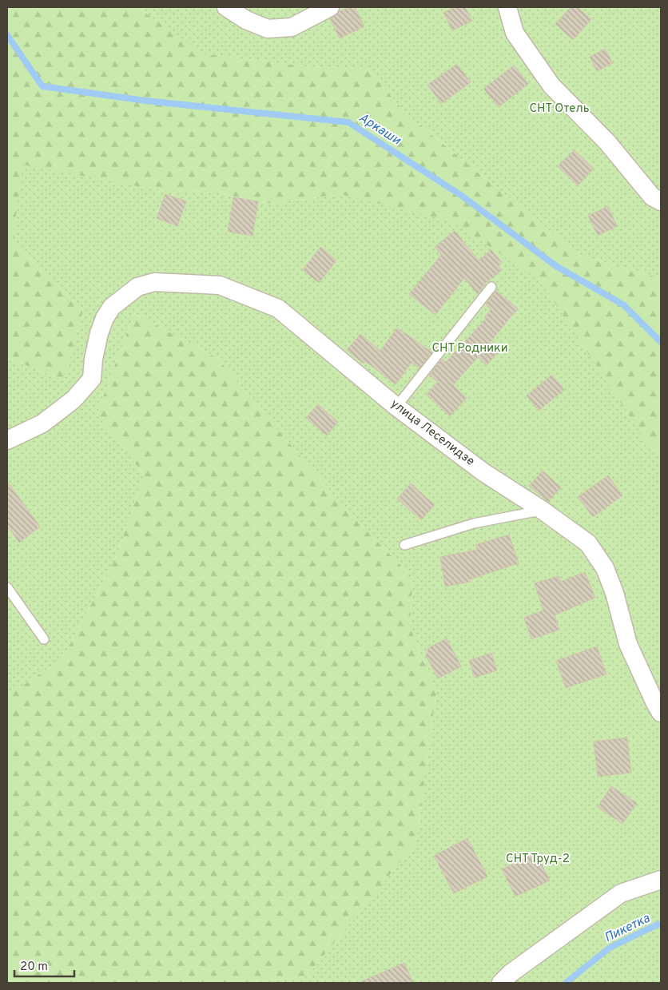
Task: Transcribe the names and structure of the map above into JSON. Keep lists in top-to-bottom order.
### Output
{
  "streets": {
    "street": ["улица Леселидзе"]
  },
  "water": ["Аркаши", "Пикетка"],
  "parks": ["СНТ Отель", "СНТ Родники", "СНТ Труд-2"],
  "scale_bar": "20 m"
}
